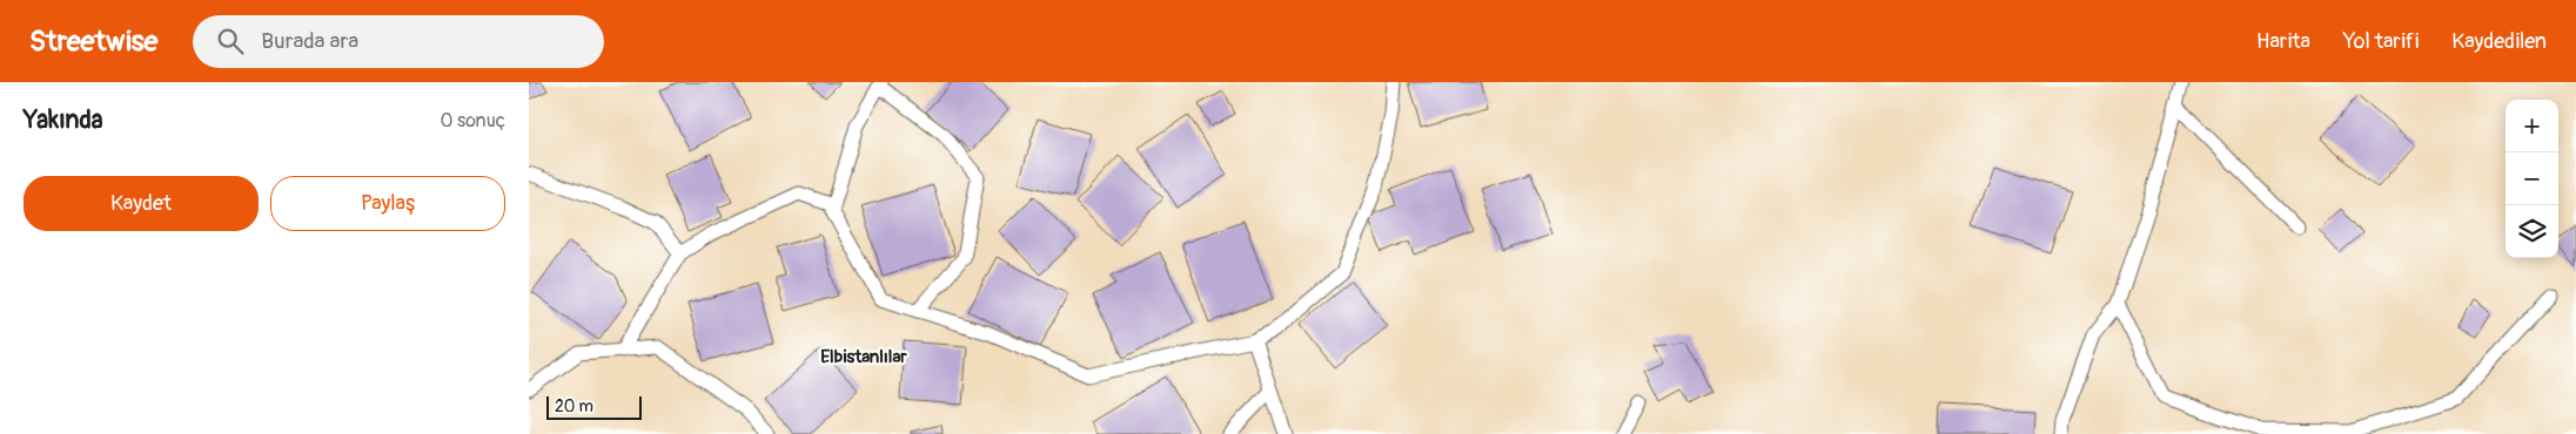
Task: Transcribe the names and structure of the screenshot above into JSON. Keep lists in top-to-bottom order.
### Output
{
  "districts": ["Elbistanlılar"],
  "scale_bar": "20 m",
  "page": {
    "header": "Streetwise",
    "search": "Burada ara",
    "nav": ["Harita", "Yol tarifi", "Kaydedilen"],
    "heading": ["Yakında", "0 sonuç"],
    "map_buttons": ["+", "−"],
    "buttons": ["Kaydet", "Paylaş"],
    "scale": "20 m"
  }
}
